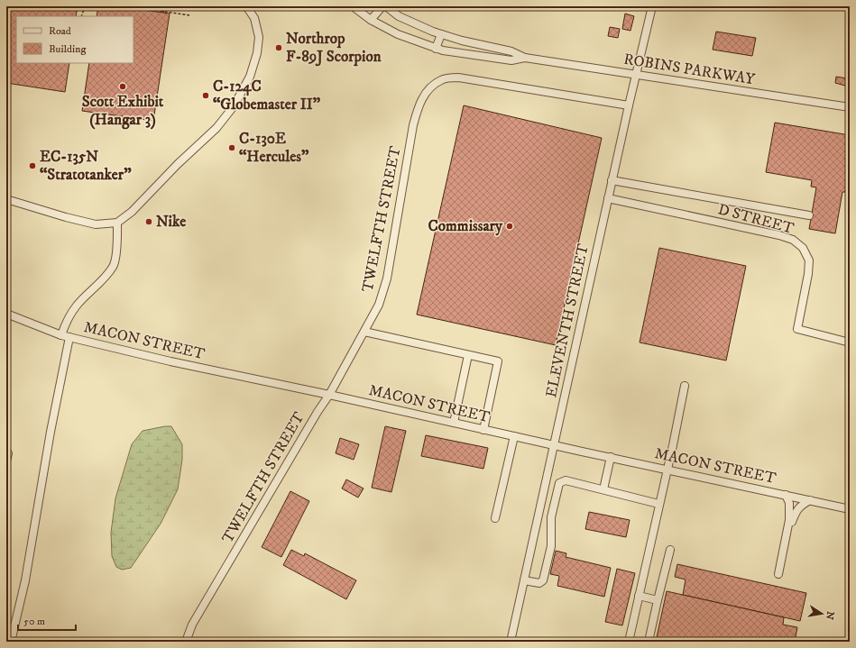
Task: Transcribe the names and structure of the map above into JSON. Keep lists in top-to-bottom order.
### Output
{
  "streets": {
    "street": [
      "ROBINS PARKWAY",
      "TWELFTH STREET",
      "D STREET",
      "ELEVENTH STREET",
      "MACON STREET"
    ]
  },
  "crossings": [
    ["ROBINS PARKWAY", "ELEVENTH STREET"],
    ["TWELFTH STREET", "ELEVENTH STREET"],
    ["TWELFTH STREET", "MACON STREET"],
    ["D STREET", "ELEVENTH STREET"],
    ["ELEVENTH STREET", "MACON STREET"]
  ],
  "places": [
    "Northrop F-89J Scorpion",
    "Scott Exhibit (Hangar 3)",
    "C-124C “Globemaster II”",
    "C-130E “Hercules”",
    "EC-135N “Stratotanker”",
    "Nike",
    "Commissary"
  ],
  "legend": ["Road", "Building"],
  "scale_bar": "50 m",
  "north": "right"
}
